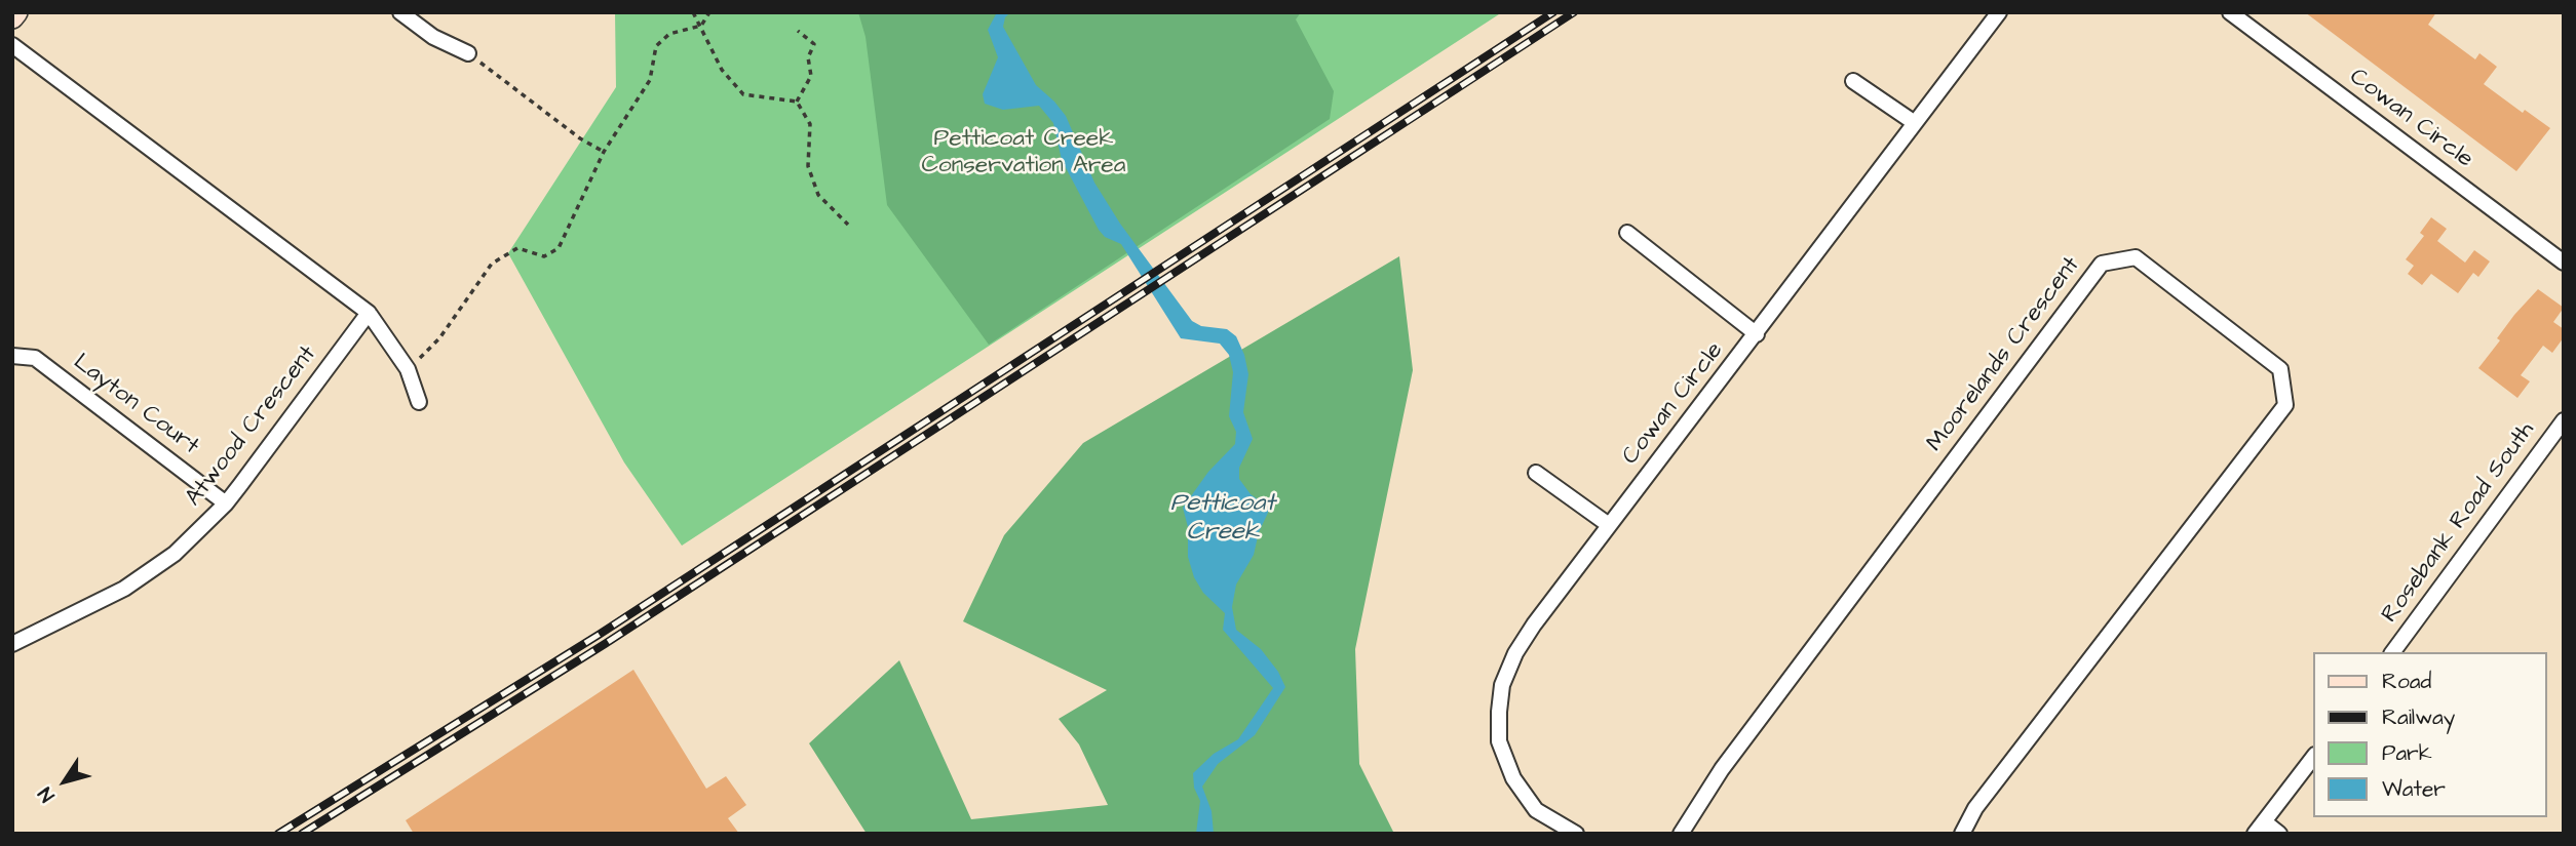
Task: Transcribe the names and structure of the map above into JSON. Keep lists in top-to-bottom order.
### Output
{
  "streets": {
    "street": [
      "Cowan Circle",
      "Moorelands Crescent",
      "Layton Court",
      "Atwood Crescent",
      "Rosebank Road South"
    ]
  },
  "crossings": [
    ["Layton Court", "Atwood Crescent"]
  ],
  "water": ["Petticoat Creek"],
  "parks": ["Petticoat Creek Conservation Area"],
  "legend": [
    "Road",
    "Railway",
    "Park",
    "Water"
  ],
  "north": "bottom left"
}
